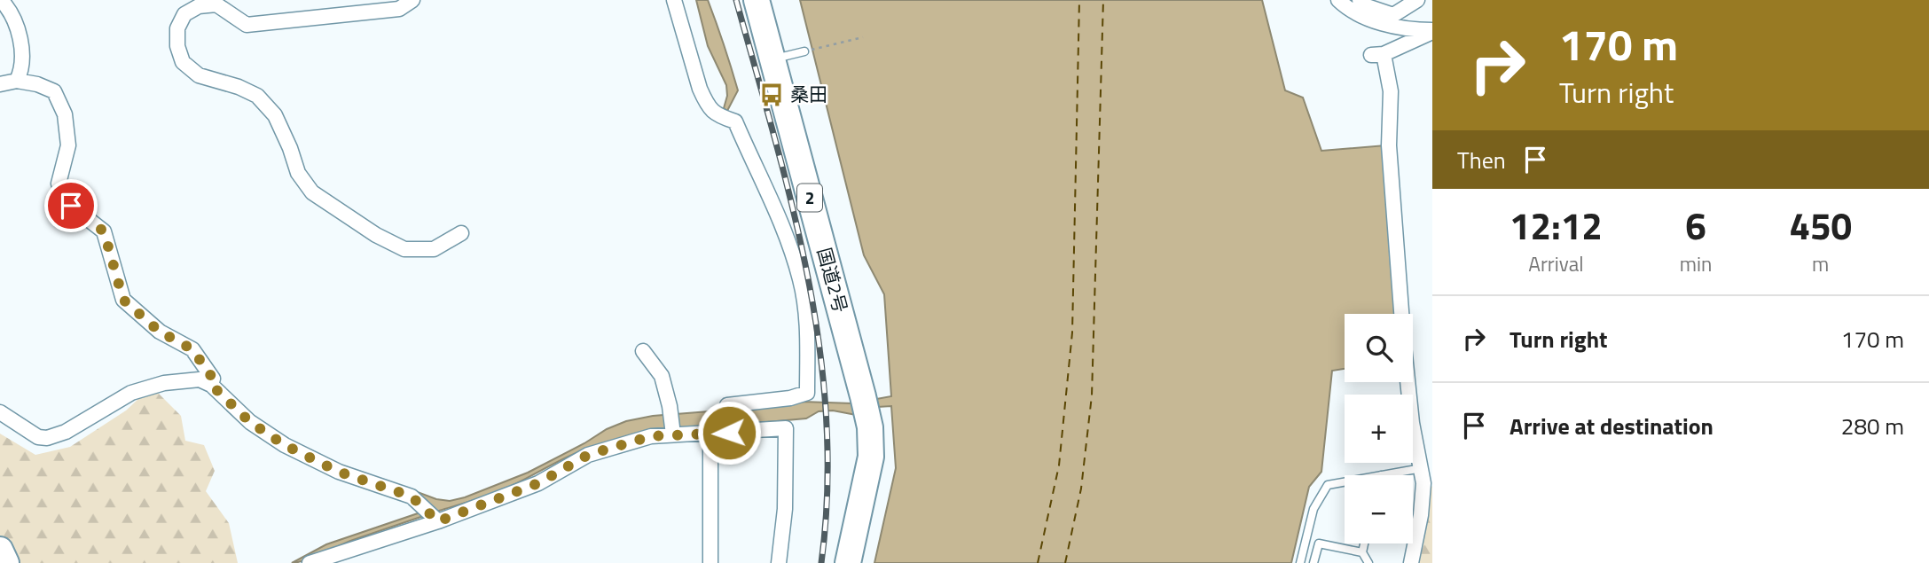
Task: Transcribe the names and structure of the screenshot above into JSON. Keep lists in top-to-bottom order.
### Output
{
  "streets": {
    "highway": ["2", "国道2号"]
  },
  "places": {
    "bus stop": ["桑田"]
  },
  "page": {
    "turn": ["170 m", "Turn right"],
    "then": "Then",
    "eta": [
      "12:12",
      "Arrival",
      "6",
      "min",
      "450",
      "m"
    ],
    "list": [
      {
        "name": "Turn right",
        "value": "170 m"
      },
      {
        "name": "Arrive at destination",
        "value": "280 m"
      }
    ],
    "map_buttons": ["+", "−"]
  }
}
